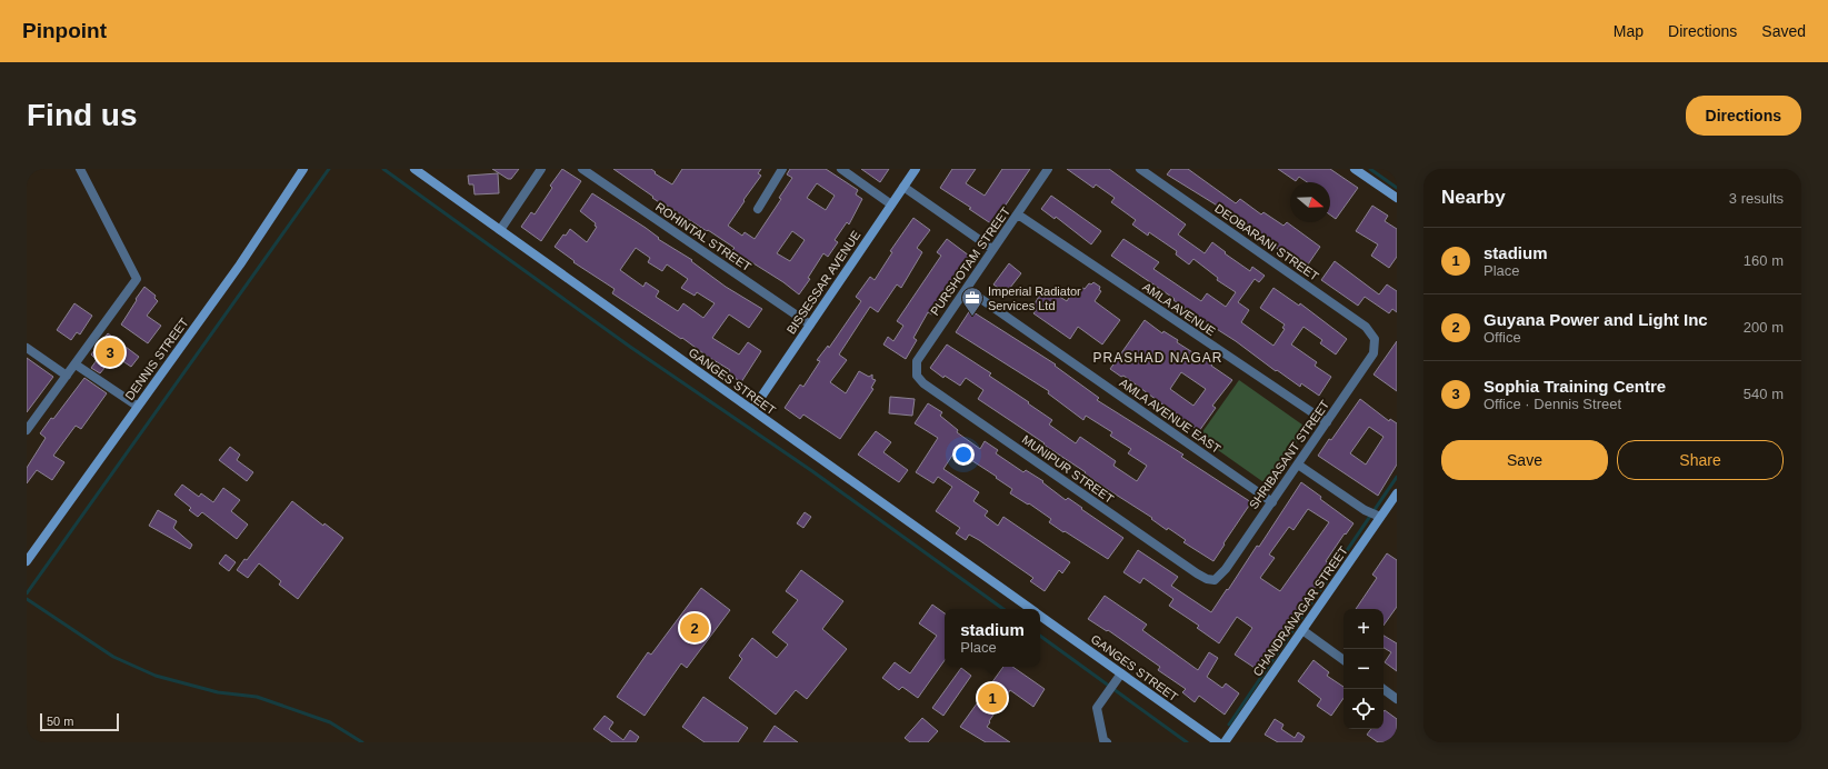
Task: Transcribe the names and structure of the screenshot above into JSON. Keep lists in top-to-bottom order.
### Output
{
  "streets": {
    "street": [
      "ROHINTAL STREET",
      "DEOBARANI STREET",
      "PURSHOTAM STREET",
      "BISSESSAR AVENUE",
      "AMLA AVENUE",
      "DENNIS STREET",
      "GANGES STREET",
      "AMLA AVENUE EAST",
      "SHRIBASANT STREET",
      "MUNIPUR STREET",
      "CHANDRANAGAR STREET"
    ]
  },
  "crossings": [
    ["ROHINTAL STREET", "BISSESSAR AVENUE"],
    ["DEOBARANI STREET", "SHRIBASANT STREET"],
    ["PURSHOTAM STREET", "AMLA AVENUE"],
    ["PURSHOTAM STREET", "AMLA AVENUE EAST"],
    ["PURSHOTAM STREET", "MUNIPUR STREET"],
    ["BISSESSAR AVENUE", "GANGES STREET"],
    ["AMLA AVENUE", "SHRIBASANT STREET"],
    ["AMLA AVENUE EAST", "SHRIBASANT STREET"],
    ["SHRIBASANT STREET", "MUNIPUR STREET"]
  ],
  "districts": ["PRASHAD NAGAR"],
  "places": {
    "office": ["Imperial Radiator Services Ltd"]
  },
  "scale_bar": "50 m",
  "north": "right",
  "page": {
    "header": "Pinpoint",
    "nav": ["Map", "Directions", "Saved"],
    "buttons": [
      "Directions",
      ["Save", "Share"]
    ],
    "title": "Find us",
    "heading": ["Nearby", "3 results"],
    "list": [
      {
        "mark": "1",
        "name": "stadium",
        "note": "Place",
        "value": "160 m"
      },
      {
        "mark": "2",
        "name": "Guyana Power and Light Inc",
        "note": "Office",
        "value": "200 m"
      },
      {
        "mark": "3",
        "name": "Sophia Training Centre",
        "note": "Office · Dennis Street",
        "value": "540 m"
      }
    ],
    "pins": ["3", "2", "1"],
    "map_buttons": ["+", "−"],
    "popup": ["stadium", "Place"],
    "scale": "50 m"
  }
}
